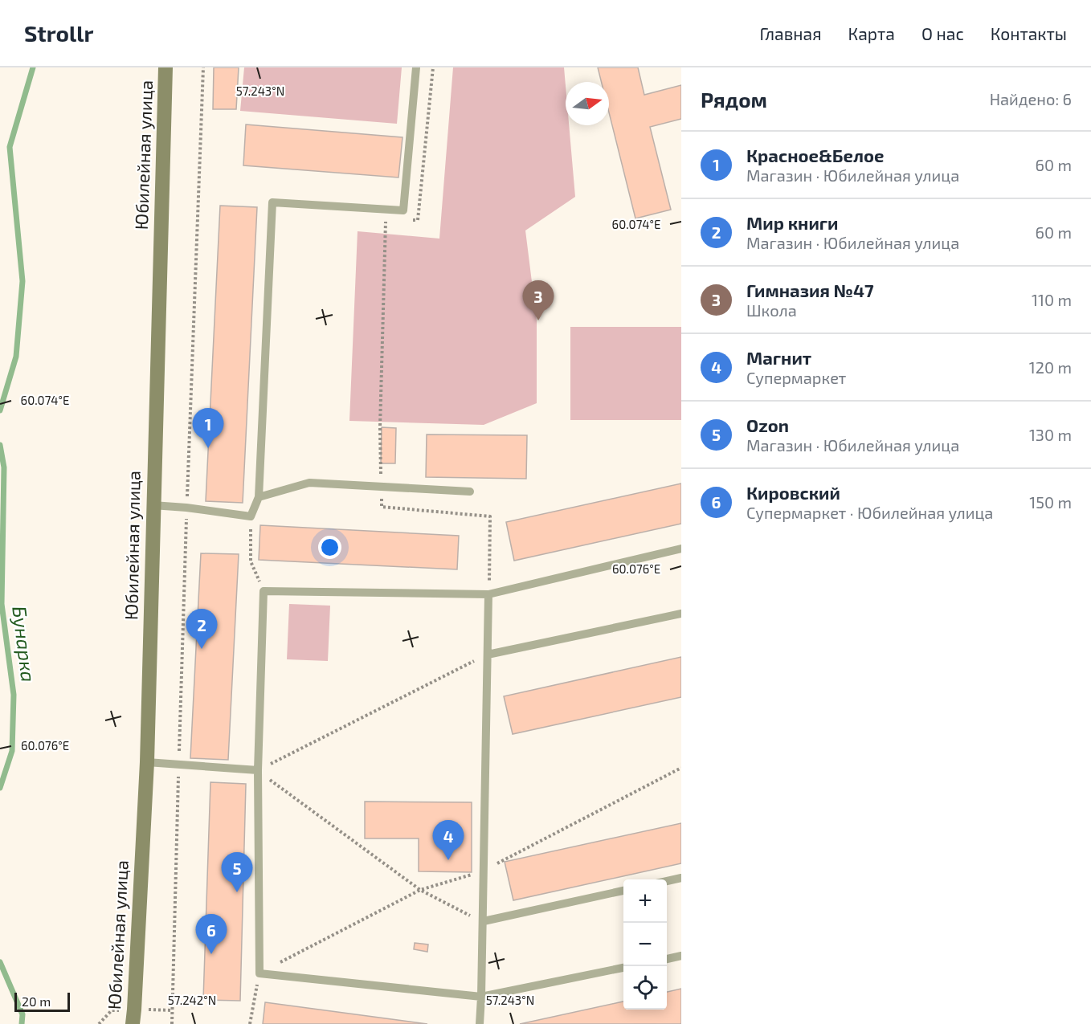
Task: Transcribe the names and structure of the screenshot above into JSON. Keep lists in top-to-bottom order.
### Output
{
  "streets": {
    "street": ["Юбилейная улица"]
  },
  "water": ["Бунарка"],
  "scale_bar": "20 m",
  "north": "right",
  "page": {
    "header": "Strollr",
    "nav": [
      "Главная",
      "Карта",
      "О нас",
      "Контакты"
    ],
    "heading": ["Рядом", "Найдено: 6"],
    "list": [
      {
        "mark": "1",
        "name": "Красное&Белое",
        "note": "Магазин · Юбилейная улица",
        "value": "60 m"
      },
      {
        "mark": "2",
        "name": "Мир книги",
        "note": "Магазин · Юбилейная улица",
        "value": "60 m"
      },
      {
        "mark": "3",
        "name": "Гимназия №47",
        "note": "Школа",
        "value": "110 m"
      },
      {
        "mark": "4",
        "name": "Магнит",
        "note": "Супермаркет",
        "value": "120 m"
      },
      {
        "mark": "5",
        "name": "Ozon",
        "note": "Магазин · Юбилейная улица",
        "value": "130 m"
      },
      {
        "mark": "6",
        "name": "Кировский",
        "note": "Супермаркет · Юбилейная улица",
        "value": "150 m"
      }
    ],
    "pins": [
      "3",
      "1",
      "2",
      "4",
      "5",
      "6"
    ],
    "map_buttons": ["+", "−"],
    "scale": "20 m"
  },
  "coordinates": [
    "57.243°N",
    "60.074°E",
    "60.076°E",
    "57.242°N"
  ]
}
